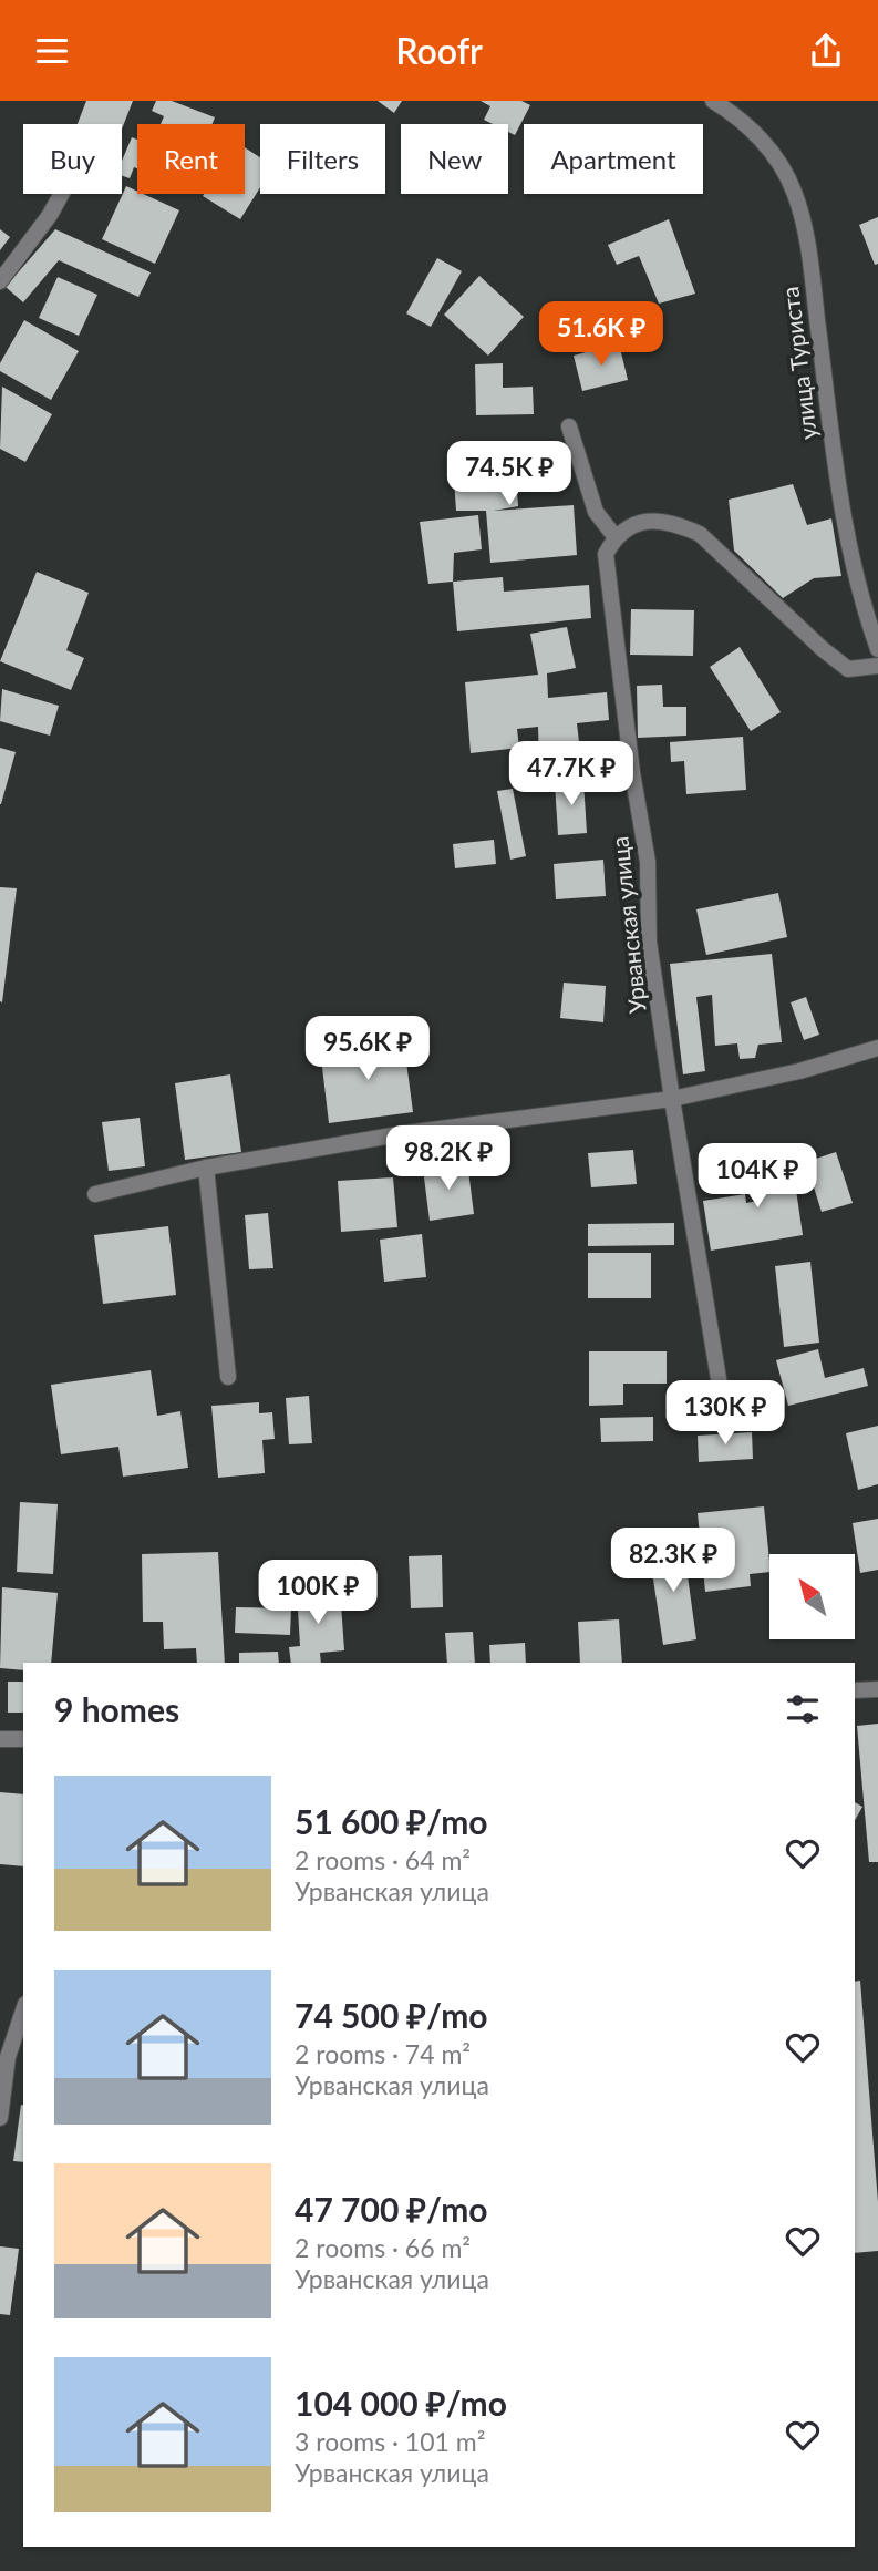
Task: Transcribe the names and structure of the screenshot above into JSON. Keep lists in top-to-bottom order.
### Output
{
  "streets": {
    "street": ["улица Туриста", "Урванская улица"]
  },
  "north": "top left",
  "page": {
    "header": "Roofr",
    "chip": [
      "Buy",
      "Rent",
      "Filters",
      "New",
      "Apartment"
    ],
    "price": [
      "51.6K ₽",
      "74.5K ₽",
      "47.7K ₽",
      "95.6K ₽",
      "98.2K ₽",
      "104K ₽",
      "130K ₽",
      "82.3K ₽",
      "100K ₽"
    ],
    "heading": "9 homes",
    "list": [
      {
        "name": "51 600 ₽/mo",
        "note": "2 rooms · 64 m² · Урванская улица"
      },
      {
        "name": "74 500 ₽/mo",
        "note": "2 rooms · 74 m² · Урванская улица"
      },
      {
        "name": "47 700 ₽/mo",
        "note": "2 rooms · 66 m² · Урванская улица"
      },
      {
        "name": "104 000 ₽/mo",
        "note": "3 rooms · 101 m² · Урванская улица"
      }
    ]
  }
}
